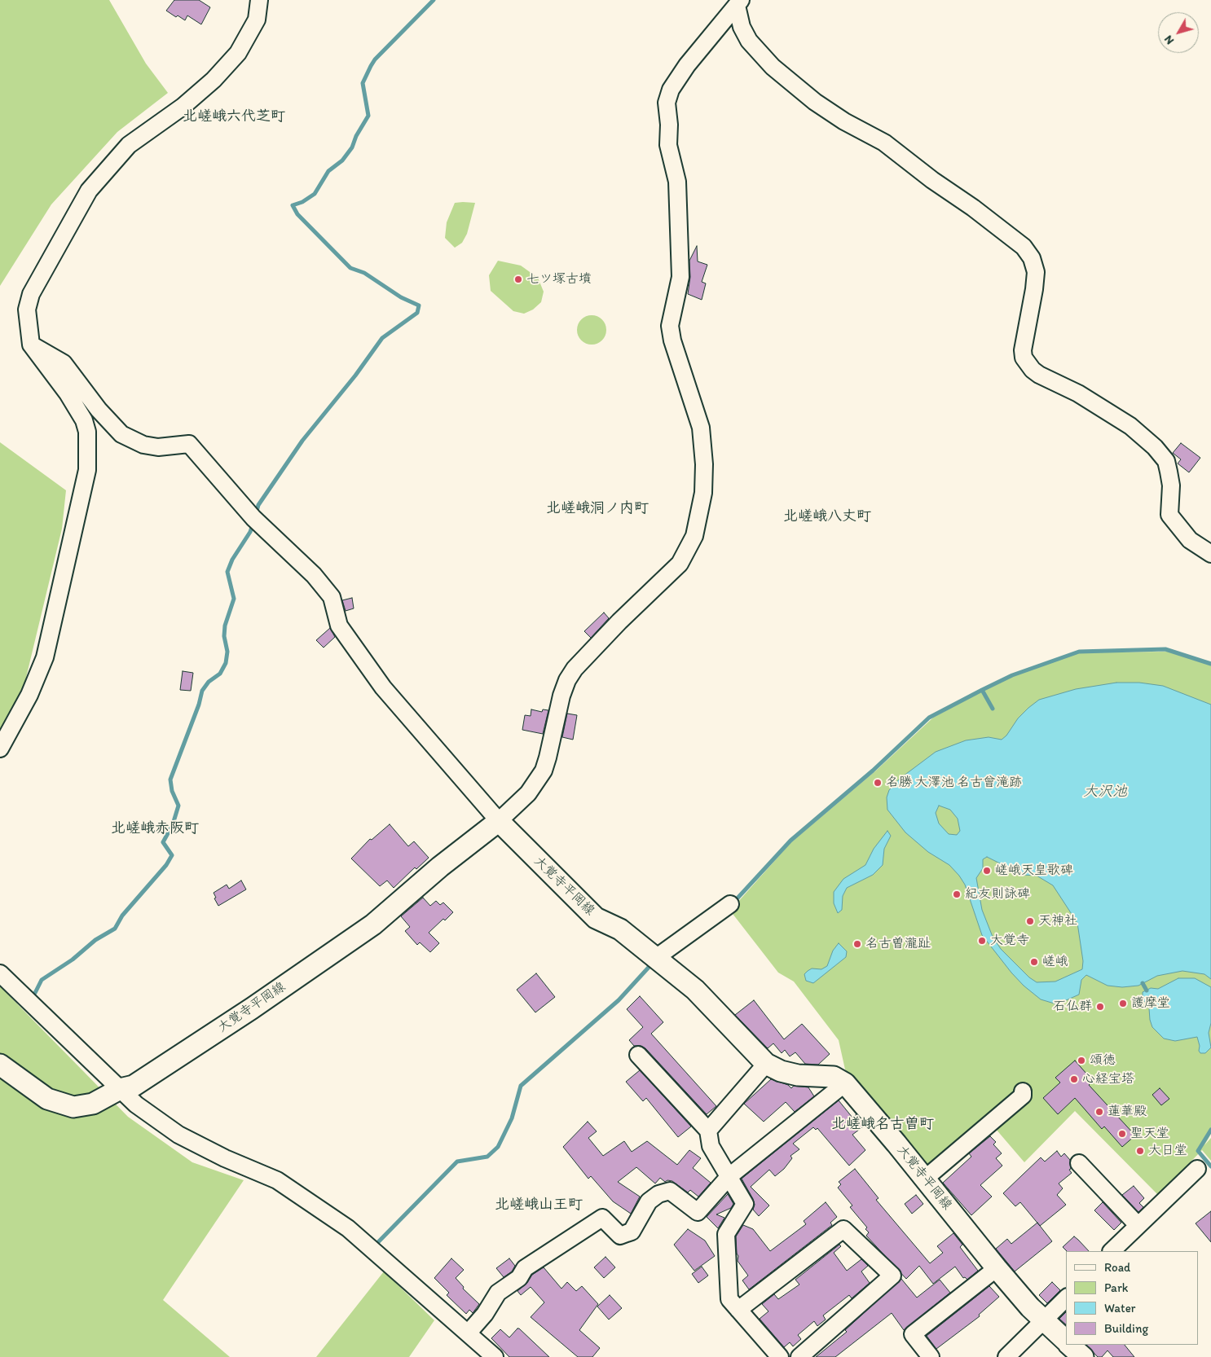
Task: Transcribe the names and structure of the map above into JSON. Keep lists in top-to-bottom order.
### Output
{
  "streets": {
    "main road": ["大覚寺平岡線"]
  },
  "districts": [
    "北嵯峨六代芝町",
    "北嵯峨洞ノ内町",
    "北嵯峨八丈町",
    "北嵯峨赤阪町",
    "北嵯峨名古曽町",
    "北嵯峨山王町"
  ],
  "water": ["大沢池"],
  "places": [
    "七ツ塚古墳",
    "名勝 大澤池 名古曾滝跡",
    "嵯峨天皇歌碑",
    "紀友則詠碑",
    "天神社",
    "大覚寺",
    "名古曽瀧趾",
    "嵯峨",
    "護摩堂",
    "石仏群",
    "頌徳",
    "心経宝塔",
    "蓮華殿",
    "聖天堂",
    "大日堂"
  ],
  "legend": [
    "Road",
    "Park",
    "Water",
    "Building"
  ],
  "north": "bottom left"
}
